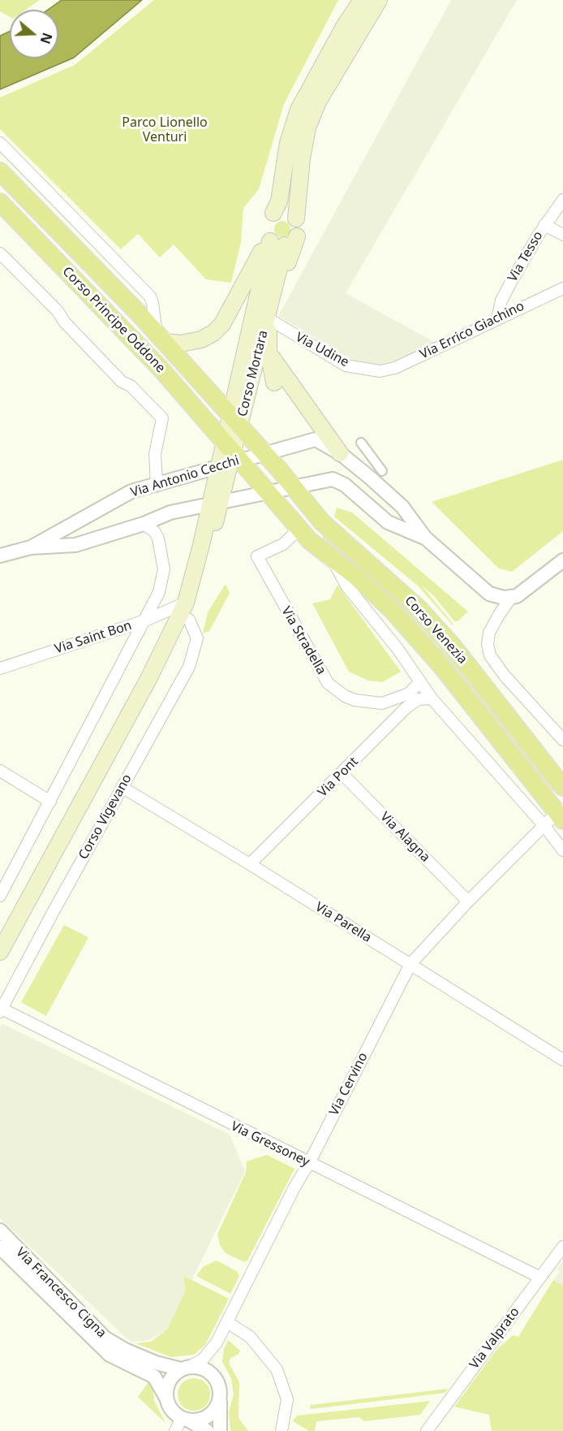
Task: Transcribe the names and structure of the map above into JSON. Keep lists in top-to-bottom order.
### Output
{
  "streets": {
    "main road": ["Corso Principe Oddone", "Corso Mortara", "Corso Venezia"],
    "street": [
      "Via Tesso",
      "Via Errico Giachino",
      "Via Udine",
      "Via Antonio Cecchi",
      "Via Saint Bon",
      "Via Stradella",
      "Via Pont",
      "Corso Vigevano",
      "Via Alagna",
      "Via Parella",
      "Via Cervino",
      "Via Gressoney",
      "Via Francesco Cigna",
      "Via Valprato"
    ]
  },
  "crossings": [
    ["Via Tesso", "Via Errico Giachino"],
    ["Corso Principe Oddone", "Corso Mortara"],
    ["Corso Principe Oddone", "Via Antonio Cecchi"],
    ["Corso Principe Oddone", "Corso Venezia"],
    ["Via Errico Giachino", "Via Udine"],
    ["Via Antonio Cecchi", "Corso Venezia"],
    ["Corso Venezia", "Via Stradella"],
    ["Corso Venezia", "Via Pont"],
    ["Corso Venezia", "Via Cervino"],
    ["Via Pont", "Via Alagna"],
    ["Via Pont", "Via Parella"],
    ["Corso Vigevano", "Via Parella"],
    ["Corso Vigevano", "Via Gressoney"],
    ["Via Alagna", "Via Cervino"],
    ["Via Parella", "Via Cervino"],
    ["Via Cervino", "Via Gressoney"],
    ["Via Cervino", "Via Francesco Cigna"],
    ["Via Gressoney", "Via Valprato"]
  ],
  "parks": ["Parco Lionello Venturi"],
  "north": "right"
}
